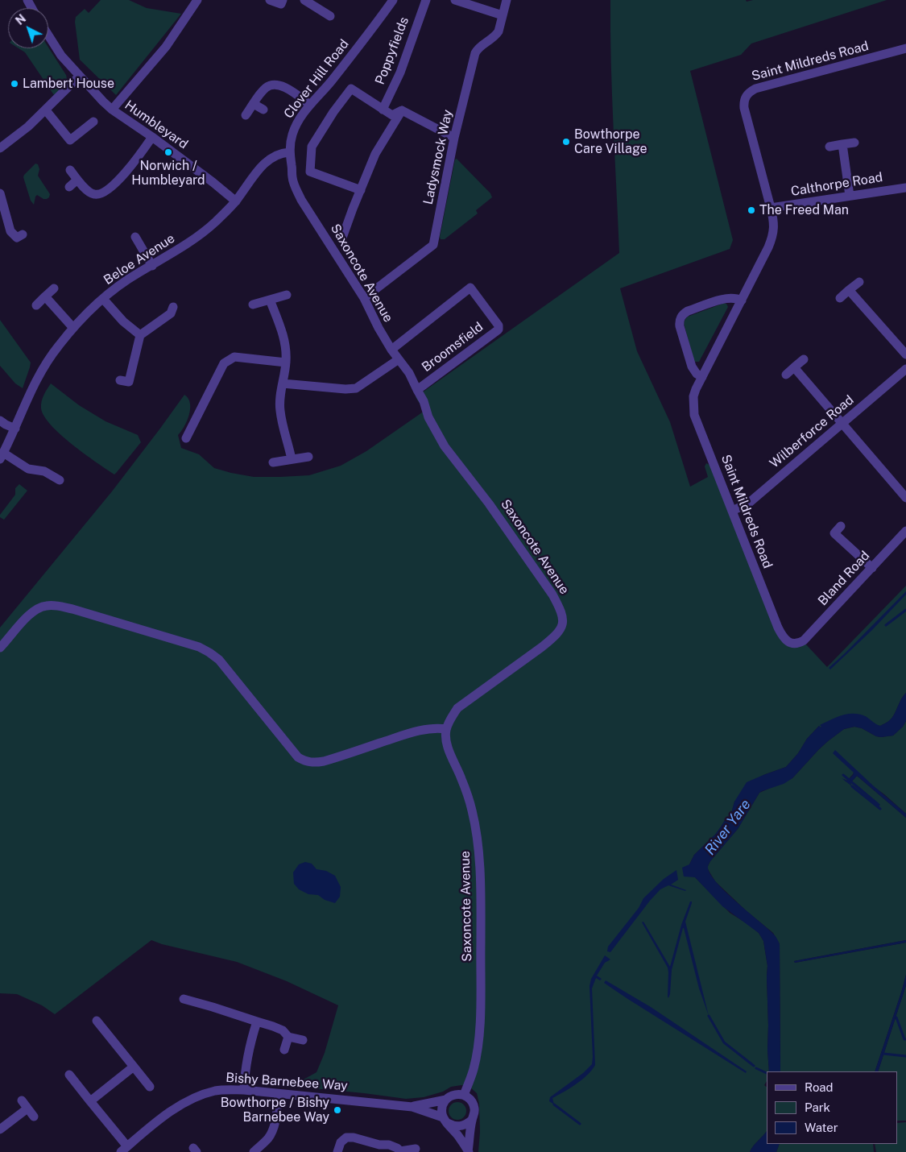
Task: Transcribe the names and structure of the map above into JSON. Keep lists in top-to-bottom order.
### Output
{
  "streets": {
    "street": [
      "Poppyfields",
      "Saint Mildreds Road",
      "Clover Hill Road",
      "Humbleyard",
      "Ladysmock Way",
      "Calthorpe Road",
      "Beloe Avenue",
      "Saxoncote Avenue",
      "Broomsfield",
      "Wilberforce Road",
      "Bland Road",
      "Bishy Barnebee Way"
    ]
  },
  "crossings": [
    ["Saint Mildreds Road", "Calthorpe Road"],
    ["Saint Mildreds Road", "Wilberforce Road"],
    ["Saint Mildreds Road", "Bland Road"],
    ["Clover Hill Road", "Saxoncote Avenue"],
    ["Humbleyard", "Beloe Avenue"],
    ["Ladysmock Way", "Saxoncote Avenue"],
    ["Saxoncote Avenue", "Broomsfield"],
    ["Saxoncote Avenue", "Bishy Barnebee Way"]
  ],
  "water": ["River Yare"],
  "places": [
    "Lambert House",
    "Bowthorpe Care Village",
    "Norwich / Humbleyard",
    "The Freed Man",
    "Bowthorpe / Bishy Barnebee Way"
  ],
  "legend": ["Road", "Park", "Water"],
  "north": "top left"
}
